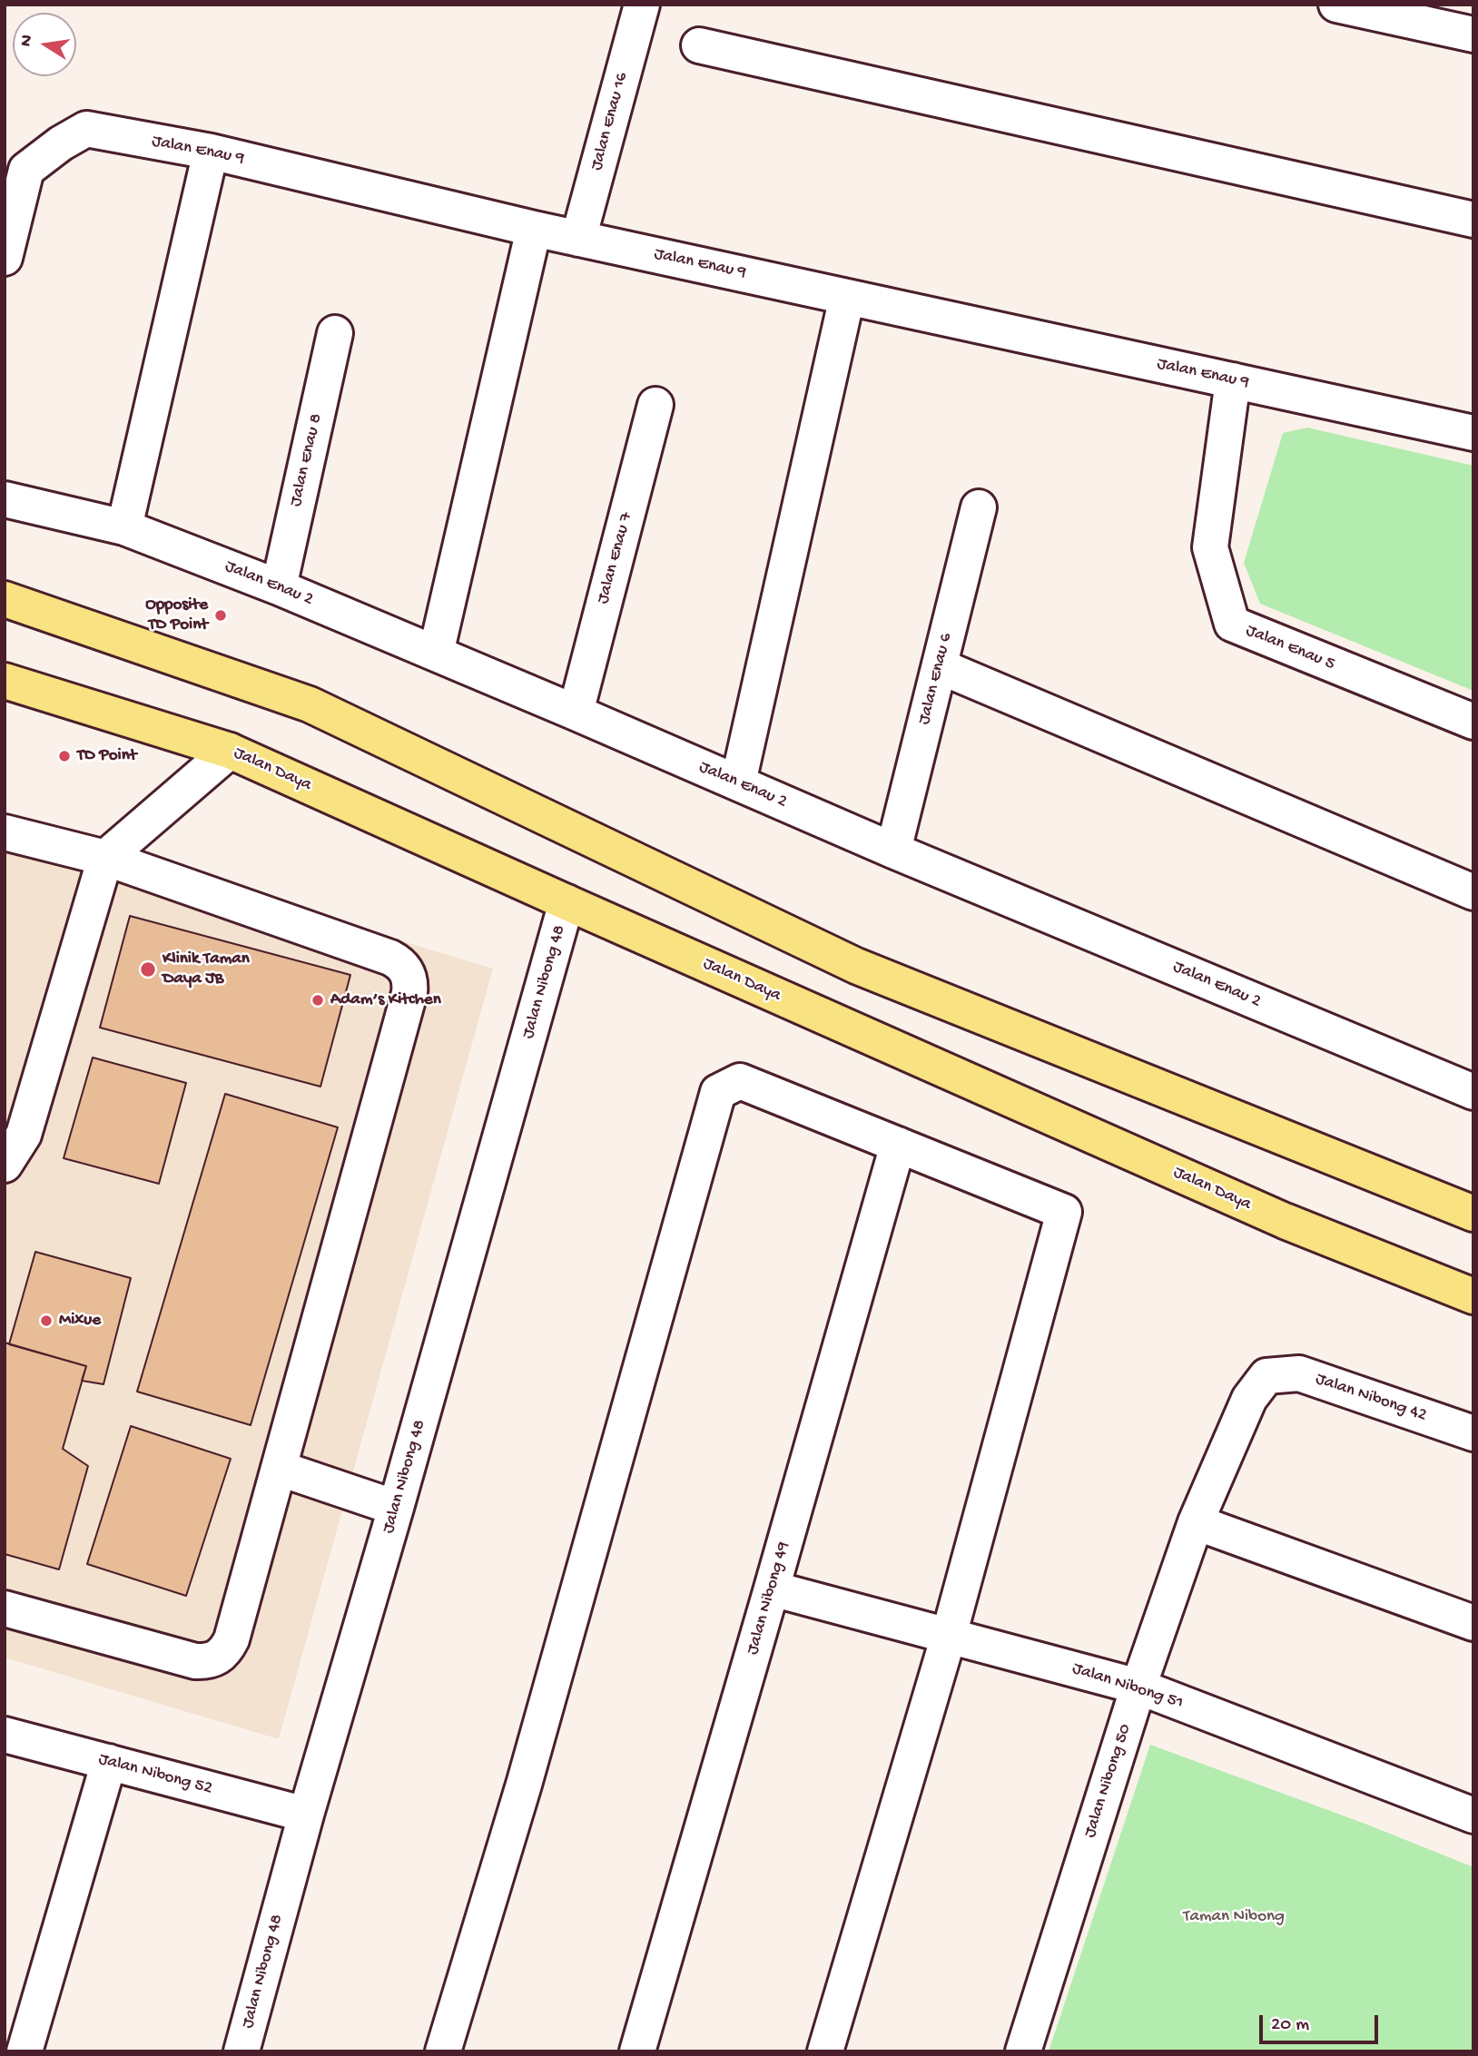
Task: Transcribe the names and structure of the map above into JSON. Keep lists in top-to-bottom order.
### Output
{
  "streets": {
    "main road": ["Jalan Daya"],
    "street": [
      "Jalan Enau 16",
      "Jalan Enau 9",
      "Jalan Enau 8",
      "Jalan Enau 7",
      "Jalan Enau 2",
      "Jalan Enau 5",
      "Jalan Enau 6",
      "Jalan Nibong 48",
      "Jalan Nibong 42",
      "Jalan Nibong 49",
      "Jalan Nibong 51",
      "Jalan Nibong 52",
      "Jalan Nibong 50"
    ]
  },
  "crossings": [
    ["Jalan Enau 16", "Jalan Enau 9"],
    ["Jalan Enau 9", "Jalan Enau 5"],
    ["Jalan Enau 8", "Jalan Enau 2"],
    ["Jalan Enau 7", "Jalan Enau 2"],
    ["Jalan Enau 2", "Jalan Enau 6"],
    ["Jalan Daya", "Jalan Nibong 48"],
    ["Jalan Nibong 48", "Jalan Nibong 52"],
    ["Jalan Nibong 42", "Jalan Nibong 50"],
    ["Jalan Nibong 49", "Jalan Nibong 51"],
    ["Jalan Nibong 51", "Jalan Nibong 50"]
  ],
  "parks": ["Taman Nibong"],
  "places": [
    "Opposite TD Point",
    "TD Point",
    "Klinik Taman Daya JB",
    "Adam’s Kitchen",
    "Mixue"
  ],
  "scale_bar": "20 m",
  "north": "left"
}
